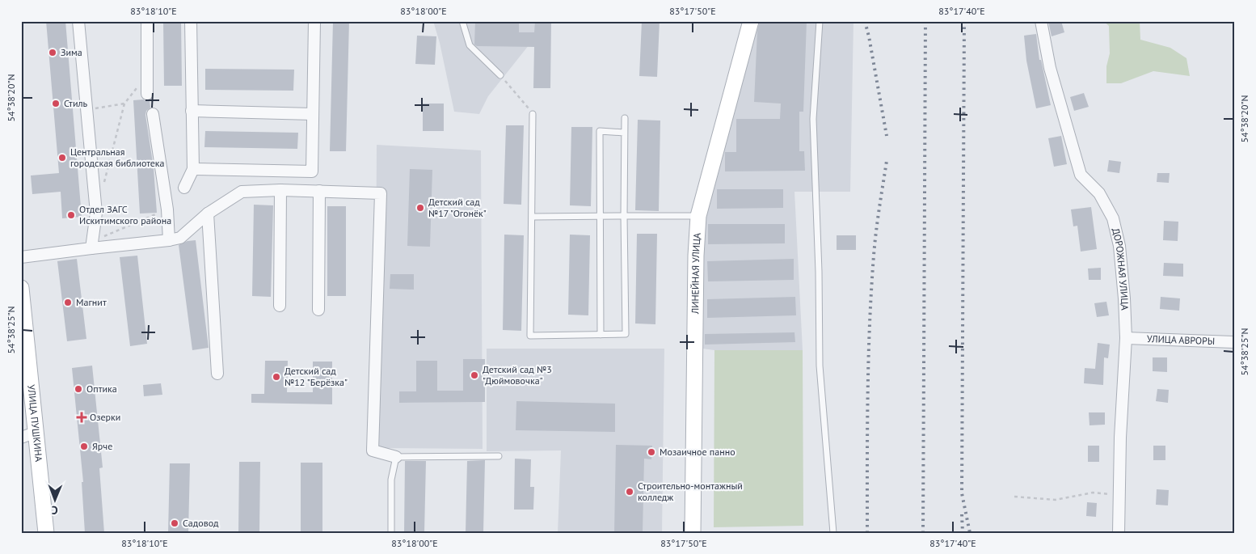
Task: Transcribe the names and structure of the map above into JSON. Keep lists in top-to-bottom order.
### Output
{
  "streets": {
    "main road": ["ЛИНЕЙНАЯ УЛИЦА", "УЛИЦА ПУШКИНА"],
    "street": ["ДОРОЖНАЯ УЛИЦА", "УЛИЦА АВРОРЫ"]
  },
  "crossings": [
    ["ДОРОЖНАЯ УЛИЦА", "УЛИЦА АВРОРЫ"]
  ],
  "places": {
    "other": [
      "Зима",
      "Стиль",
      "Центральная городская библиотека",
      "Детский сад №17 \"Огонёк\"",
      "Отдел ЗАГС Искитимского района",
      "Магнит",
      "Детский сад №3 \"Дюймовочка\"",
      "Детский сад №12 \"Берёзка\"",
      "Оптика",
      "Ярче",
      "Мозаичное панно",
      "Строительно-монтажный колледж",
      "Садовод"
    ],
    "health": ["Озерки"]
  },
  "north": "bottom",
  "coordinates": [
    "83°18'10\"E",
    "83°18'00\"E",
    "83°17'50\"E",
    "83°17'40\"E",
    "54°38'20\"N",
    "54°38'25\"N"
  ]
}
